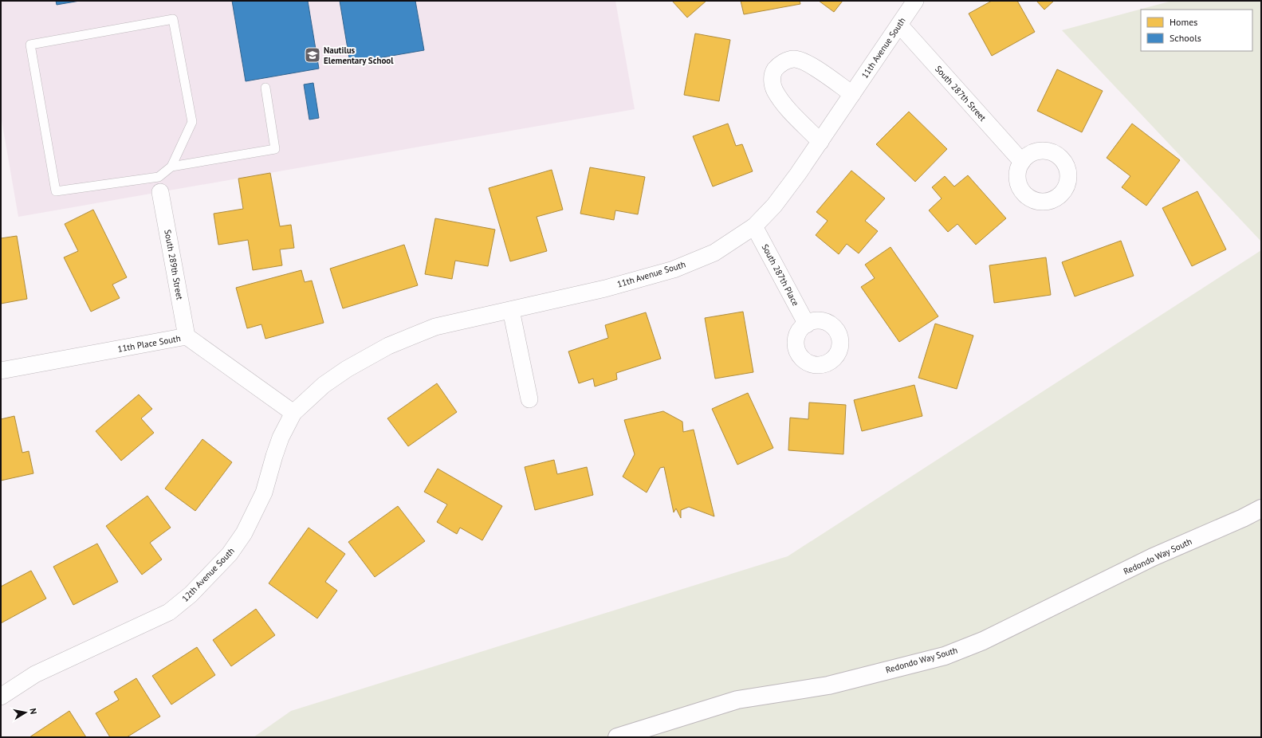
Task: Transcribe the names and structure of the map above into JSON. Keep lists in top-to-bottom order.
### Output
{
  "streets": {
    "street": [
      "11th Avenue South",
      "South 287th Street",
      "South 289th Street",
      "South 287th Place",
      "11th Place South",
      "Redondo Way South",
      "12th Avenue South"
    ]
  },
  "crossings": [
    ["11th Avenue South", "South 287th Street"],
    ["11th Avenue South", "South 287th Place"],
    ["11th Avenue South", "11th Place South"],
    ["11th Avenue South", "12th Avenue South"],
    ["South 289th Street", "11th Place South"],
    ["11th Place South", "12th Avenue South"]
  ],
  "places": {
    "school or university": ["Nautilus Elementary School"]
  },
  "legend": ["Homes", "Schools"],
  "north": "right"
}
